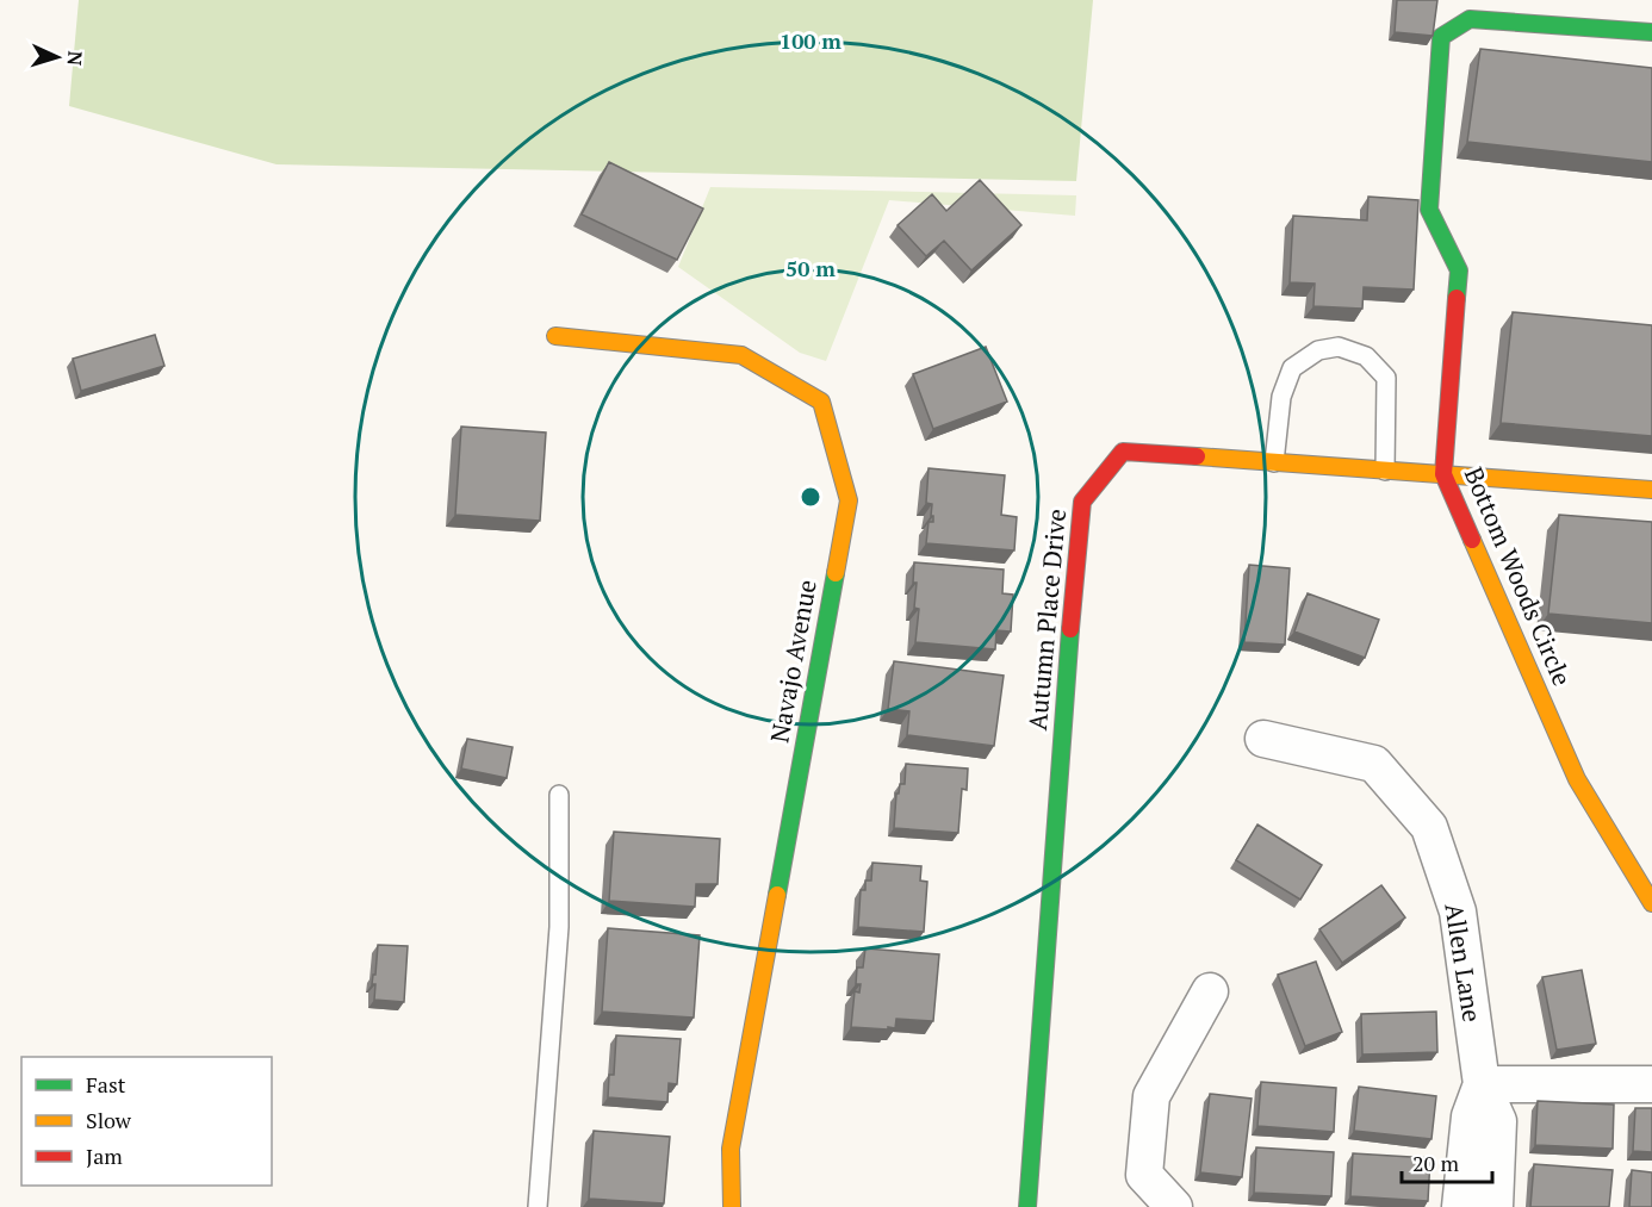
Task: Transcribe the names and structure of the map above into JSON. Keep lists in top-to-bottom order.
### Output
{
  "streets": {
    "street": [
      "Bottom Woods Circle",
      "Autumn Place Drive",
      "Navajo Avenue",
      "Allen Lane"
    ]
  },
  "crossings": [
    ["Bottom Woods Circle", "Autumn Place Drive"]
  ],
  "legend": ["Fast", "Slow", "Jam"],
  "scale_bar": "20 m",
  "north": "right",
  "rings": ["100 m", "50 m"]
}
